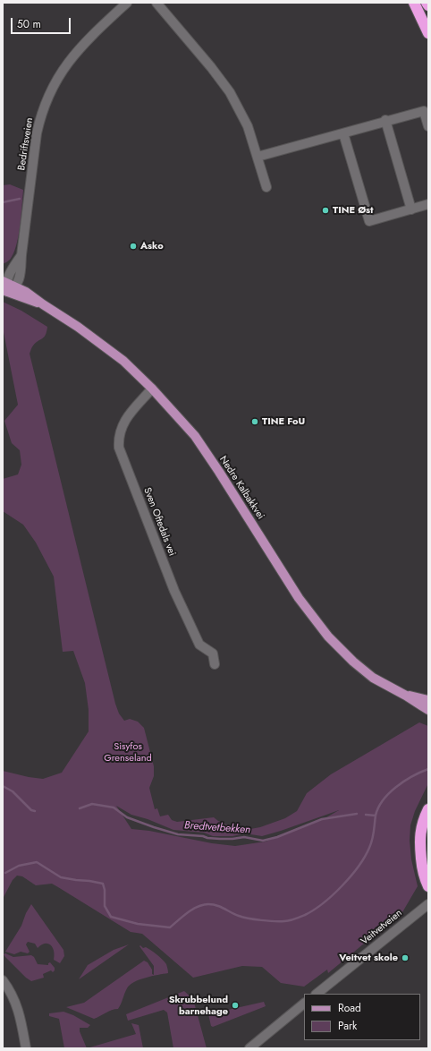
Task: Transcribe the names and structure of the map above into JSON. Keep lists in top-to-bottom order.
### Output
{
  "streets": {
    "main road": ["Nedre Kalbakkvei"],
    "street": ["Bedriftsveien", "Sven Oftedals vei", "Veitvetveien"]
  },
  "crossings": [
    ["Bedriftsveien", "Nedre Kalbakkvei"],
    ["Nedre Kalbakkvei", "Sven Oftedals vei"]
  ],
  "water": ["Bredtvetbekken"],
  "parks": ["Sisyfos Grenseland"],
  "places": [
    "TINE Øst",
    "Asko",
    "TINE FoU",
    "Veitvet skole",
    "Skrubbelund barnehage"
  ],
  "legend": ["Road", "Park"],
  "scale_bar": "50 m"
}
